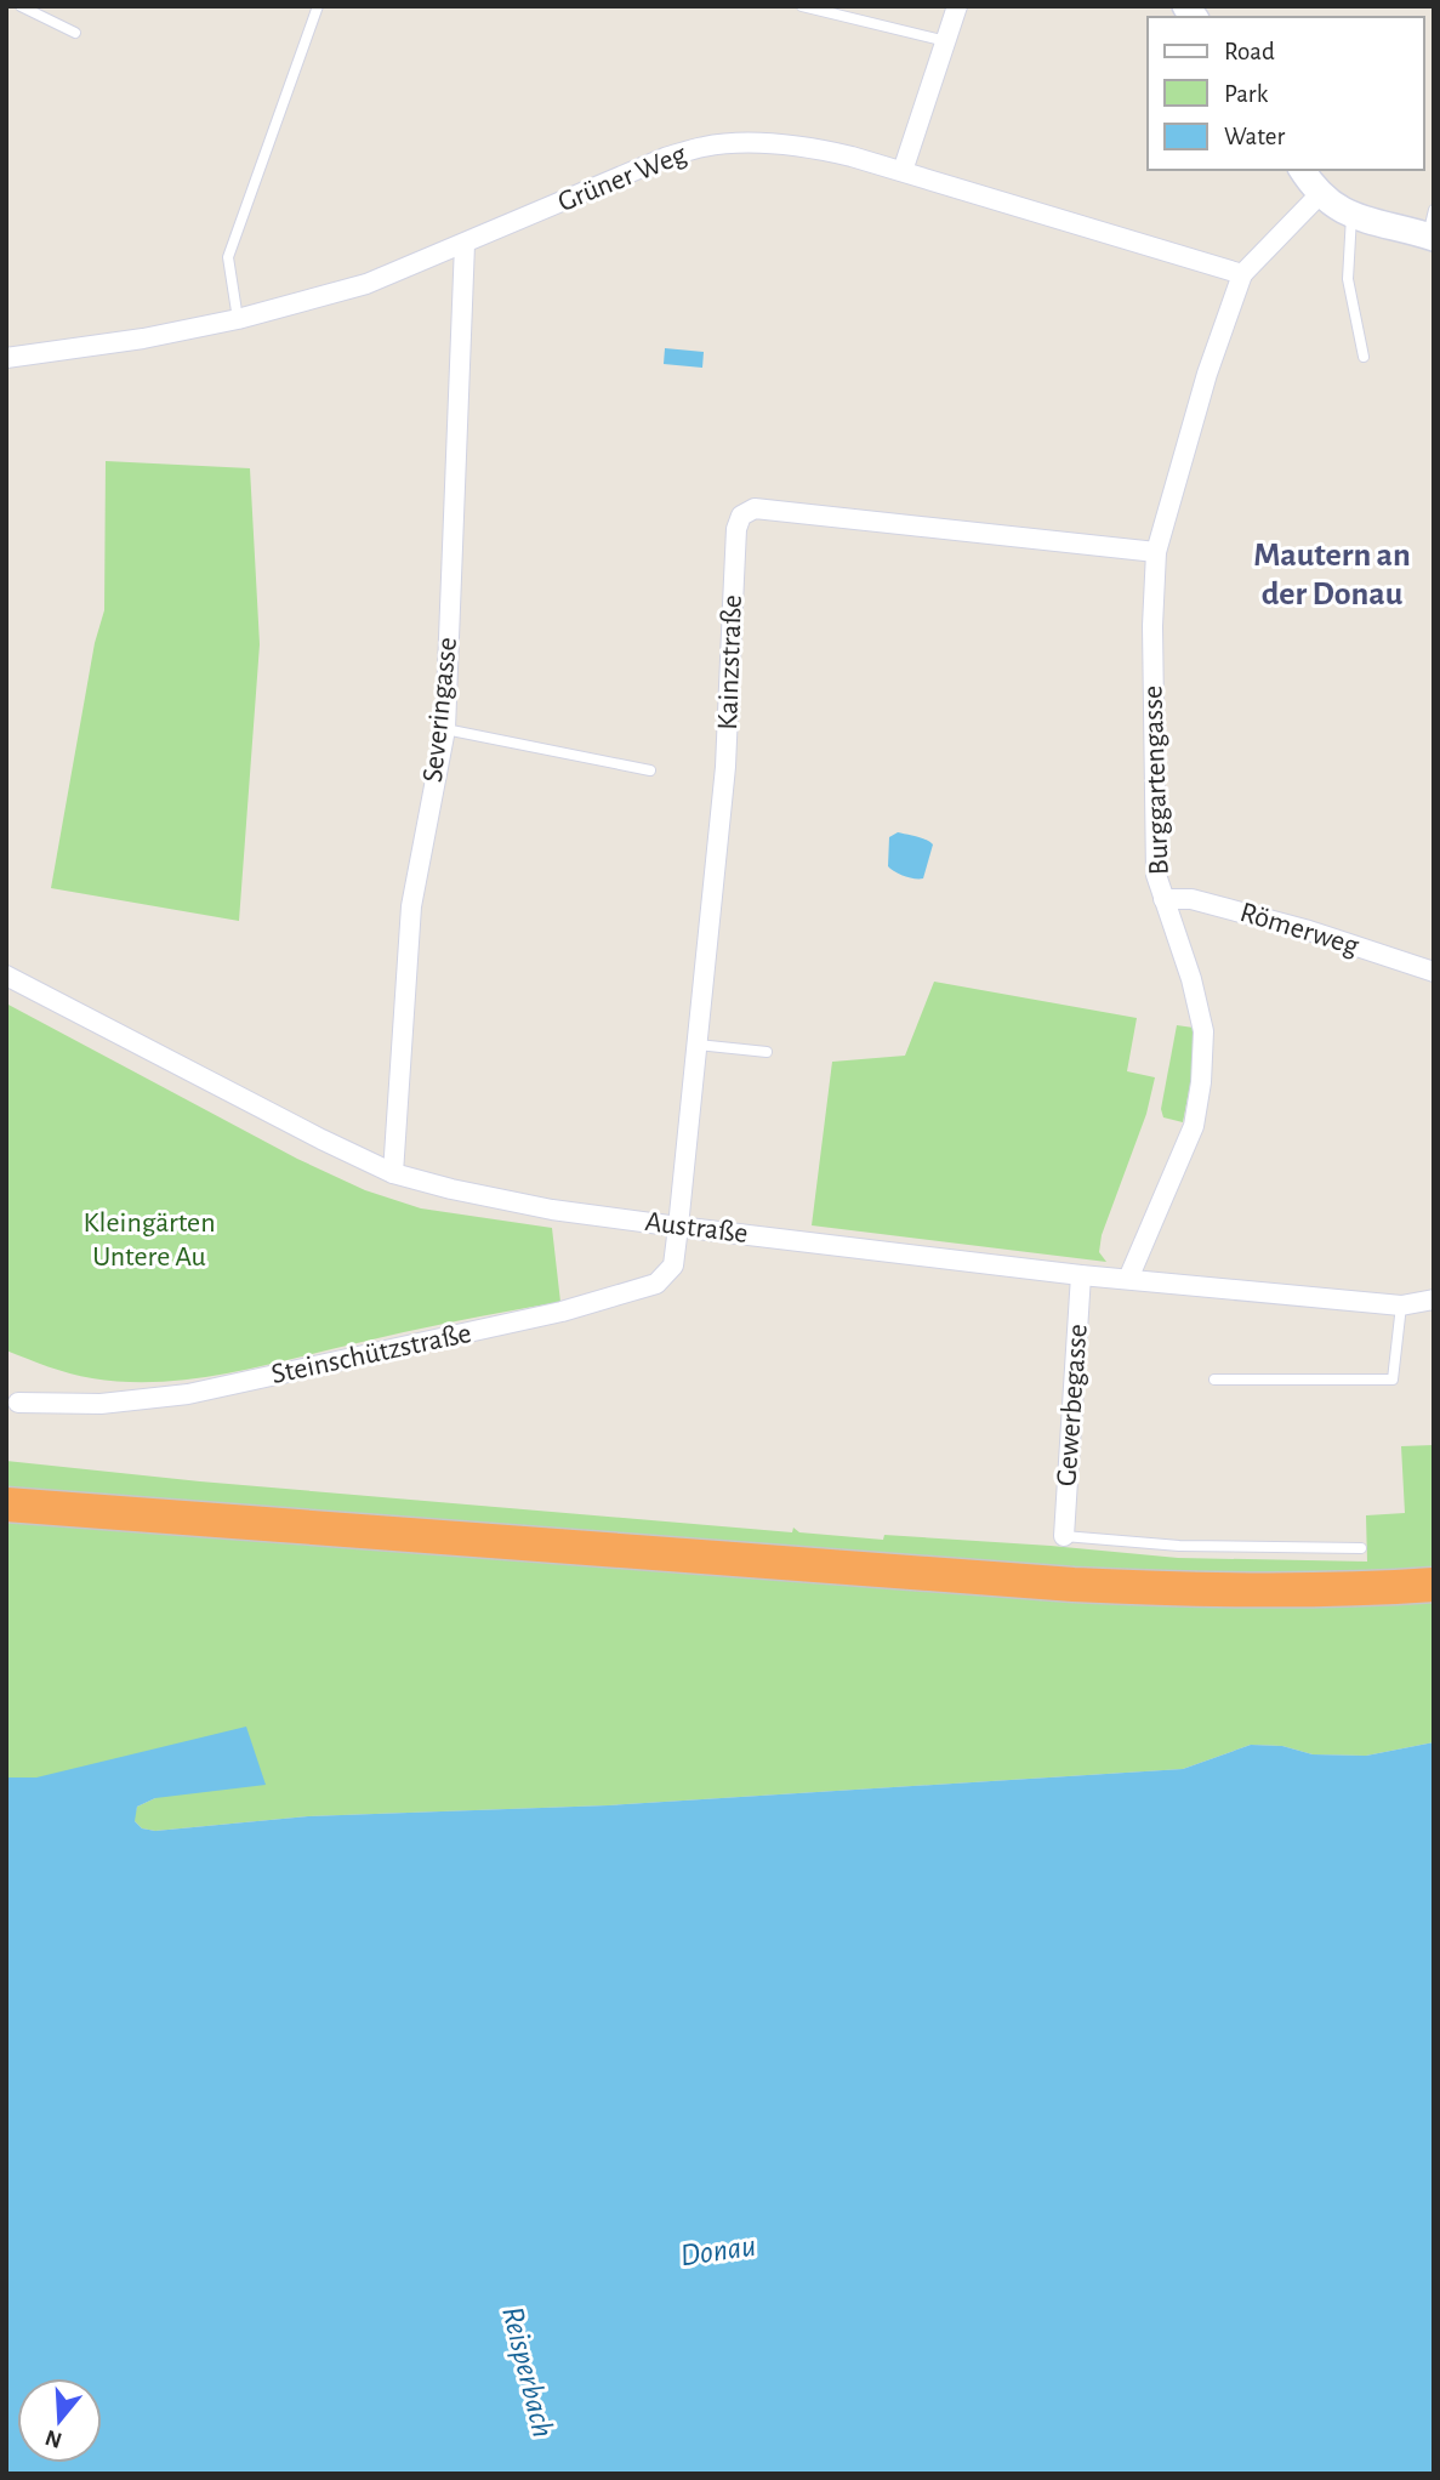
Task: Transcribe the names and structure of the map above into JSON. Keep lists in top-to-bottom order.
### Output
{
  "streets": {
    "street": [
      "Grüner Weg",
      "Kainzstraße",
      "Severingasse",
      "Burggartengasse",
      "Römerweg",
      "Austraße",
      "Steinschützstraße",
      "Gewerbegasse"
    ]
  },
  "crossings": [
    ["Grüner Weg", "Severingasse"],
    ["Grüner Weg", "Burggartengasse"],
    ["Kainzstraße", "Burggartengasse"],
    ["Kainzstraße", "Austraße"],
    ["Kainzstraße", "Steinschützstraße"],
    ["Severingasse", "Austraße"],
    ["Burggartengasse", "Römerweg"],
    ["Burggartengasse", "Austraße"],
    ["Austraße", "Steinschützstraße"],
    ["Austraße", "Gewerbegasse"]
  ],
  "districts": ["Mautern an der Donau"],
  "water": ["Donau", "Reisperbach"],
  "parks": ["Kleingärten Untere Au"],
  "legend": ["Road", "Park", "Water"],
  "north": "bottom"
}
